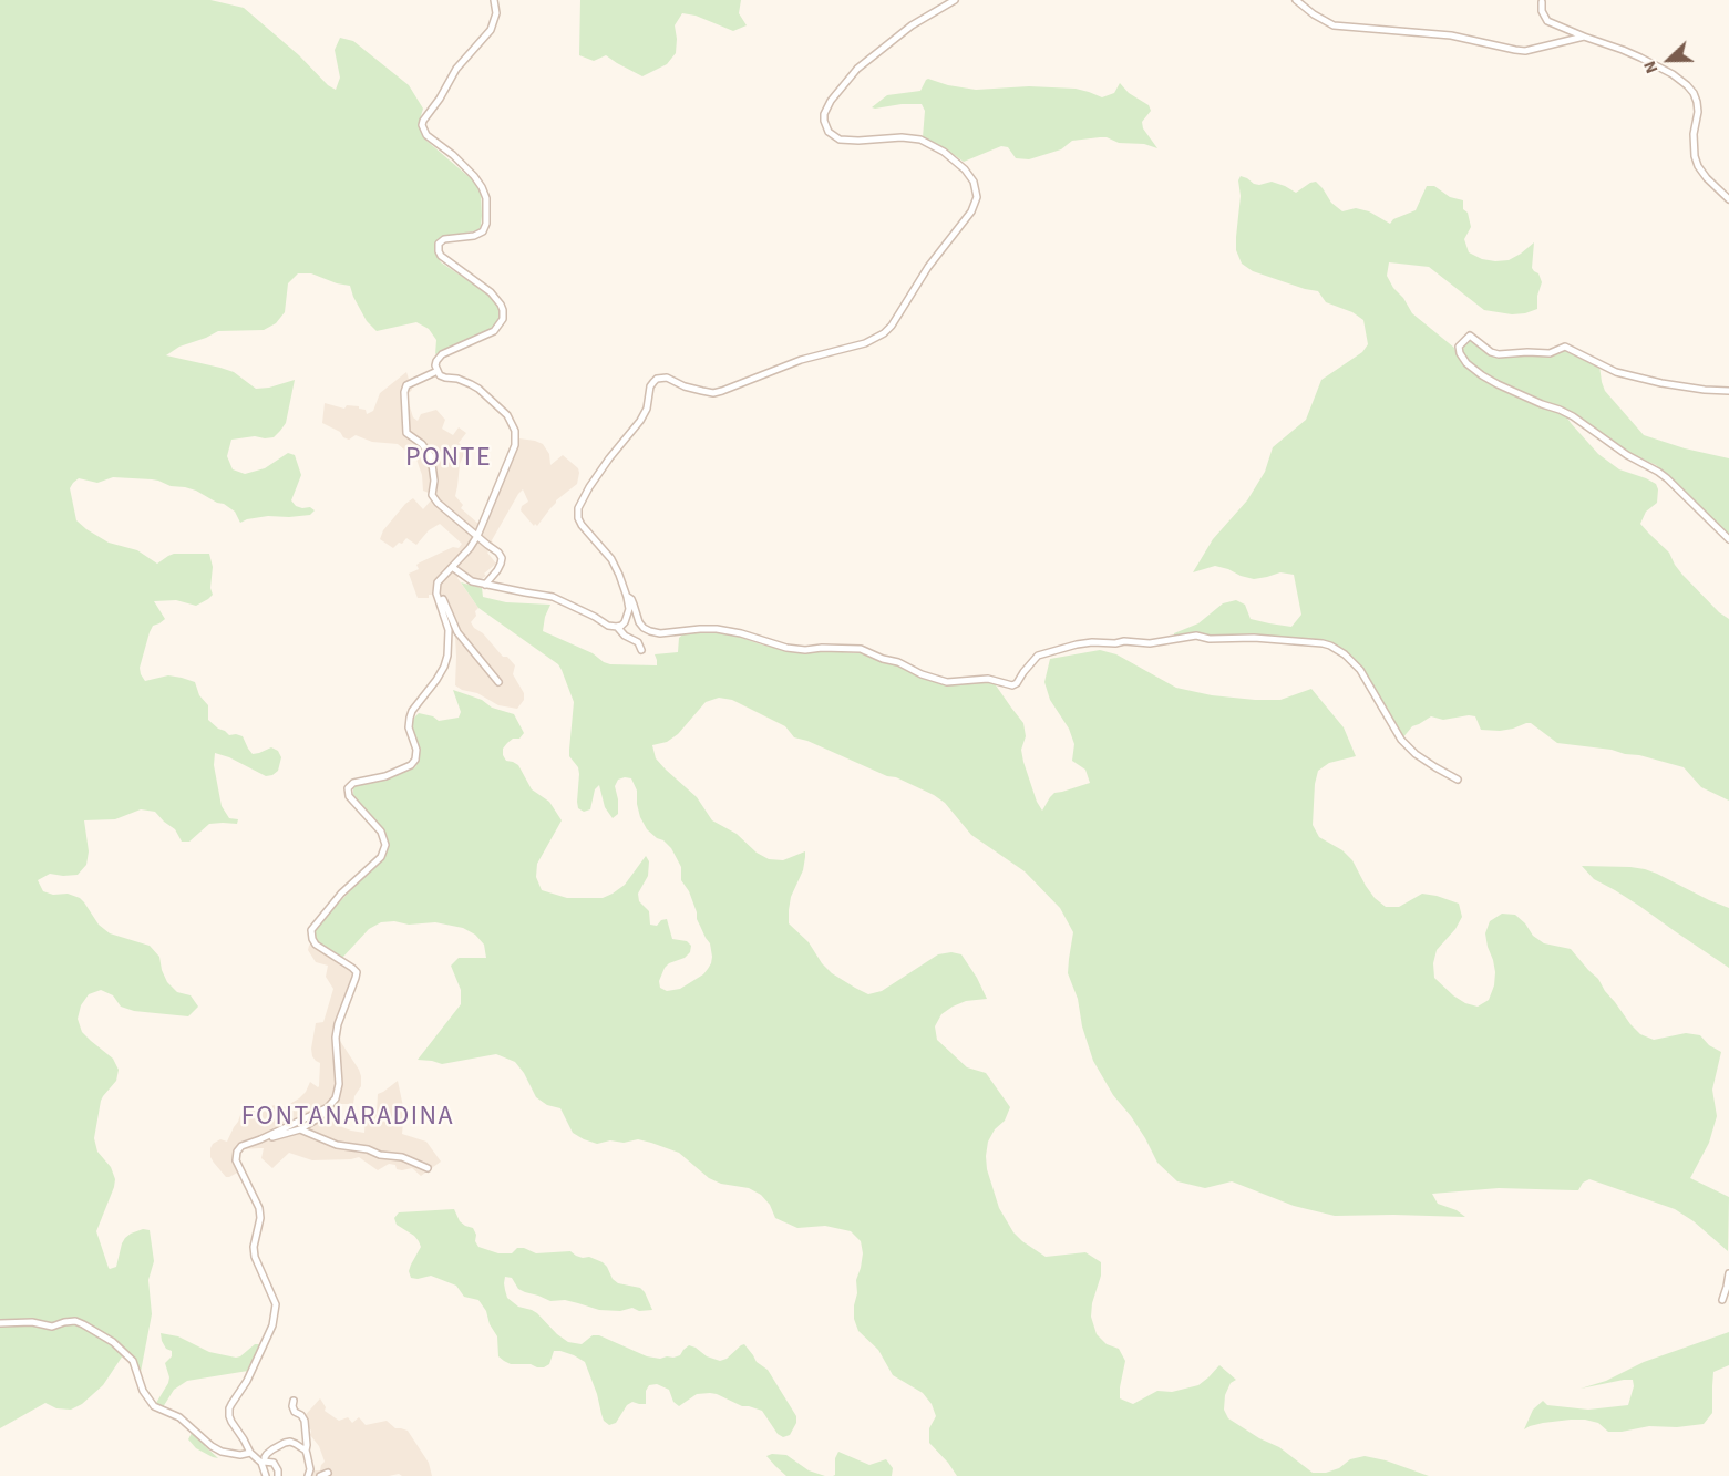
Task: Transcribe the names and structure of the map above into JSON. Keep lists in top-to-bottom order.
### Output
{
  "districts": ["PONTE", "FONTANARADINA"],
  "north": "left"
}
